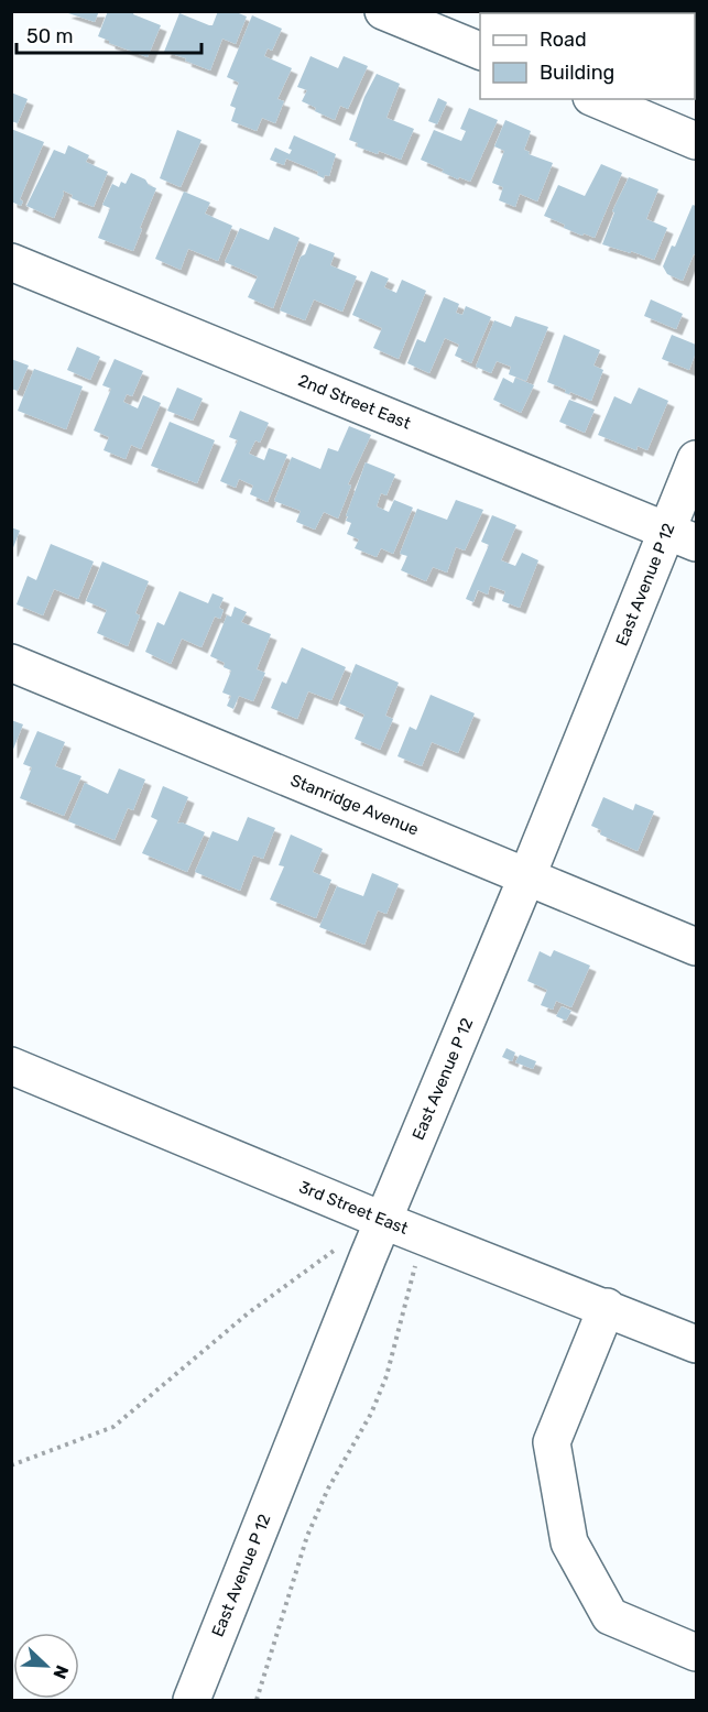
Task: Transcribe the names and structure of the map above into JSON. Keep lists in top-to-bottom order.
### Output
{
  "streets": {
    "street": [
      "2nd Street East",
      "East Avenue P 12",
      "Stanridge Avenue",
      "3rd Street East"
    ]
  },
  "crossings": [
    ["2nd Street East", "East Avenue P 12"],
    ["East Avenue P 12", "Stanridge Avenue"],
    ["East Avenue P 12", "3rd Street East"]
  ],
  "legend": ["Road", "Building"],
  "scale_bar": "50 m",
  "north": "bottom right"
}
